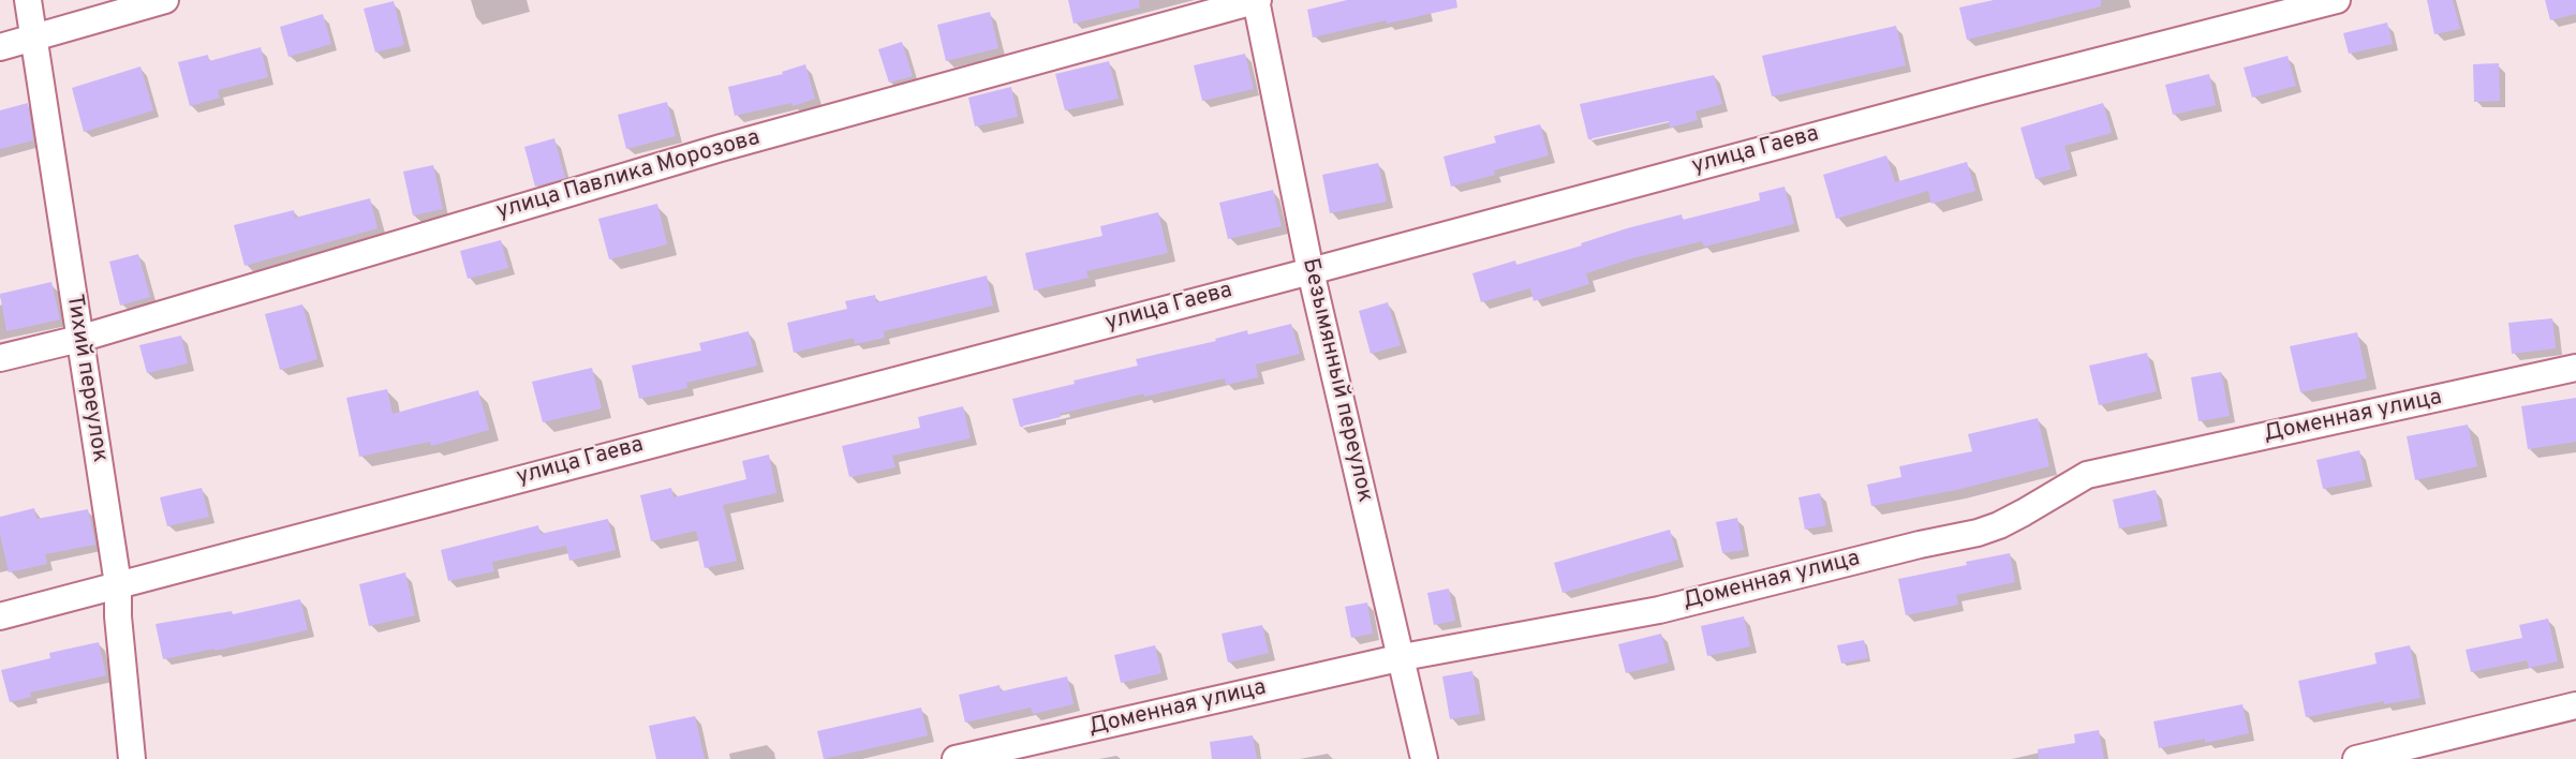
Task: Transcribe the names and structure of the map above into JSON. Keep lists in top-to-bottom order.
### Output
{
  "streets": {
    "street": [
      "улица Гаева",
      "улица Павлика Морозова",
      "Тихий переулок",
      "Безымянный переулок",
      "Доменная улица"
    ]
  },
  "crossings": [
    ["улица Гаева", "Тихий переулок"],
    ["улица Гаева", "Безымянный переулок"],
    ["улица Павлика Морозова", "Тихий переулок"],
    ["улица Павлика Морозова", "Безымянный переулок"],
    ["Безымянный переулок", "Доменная улица"]
  ]
}
